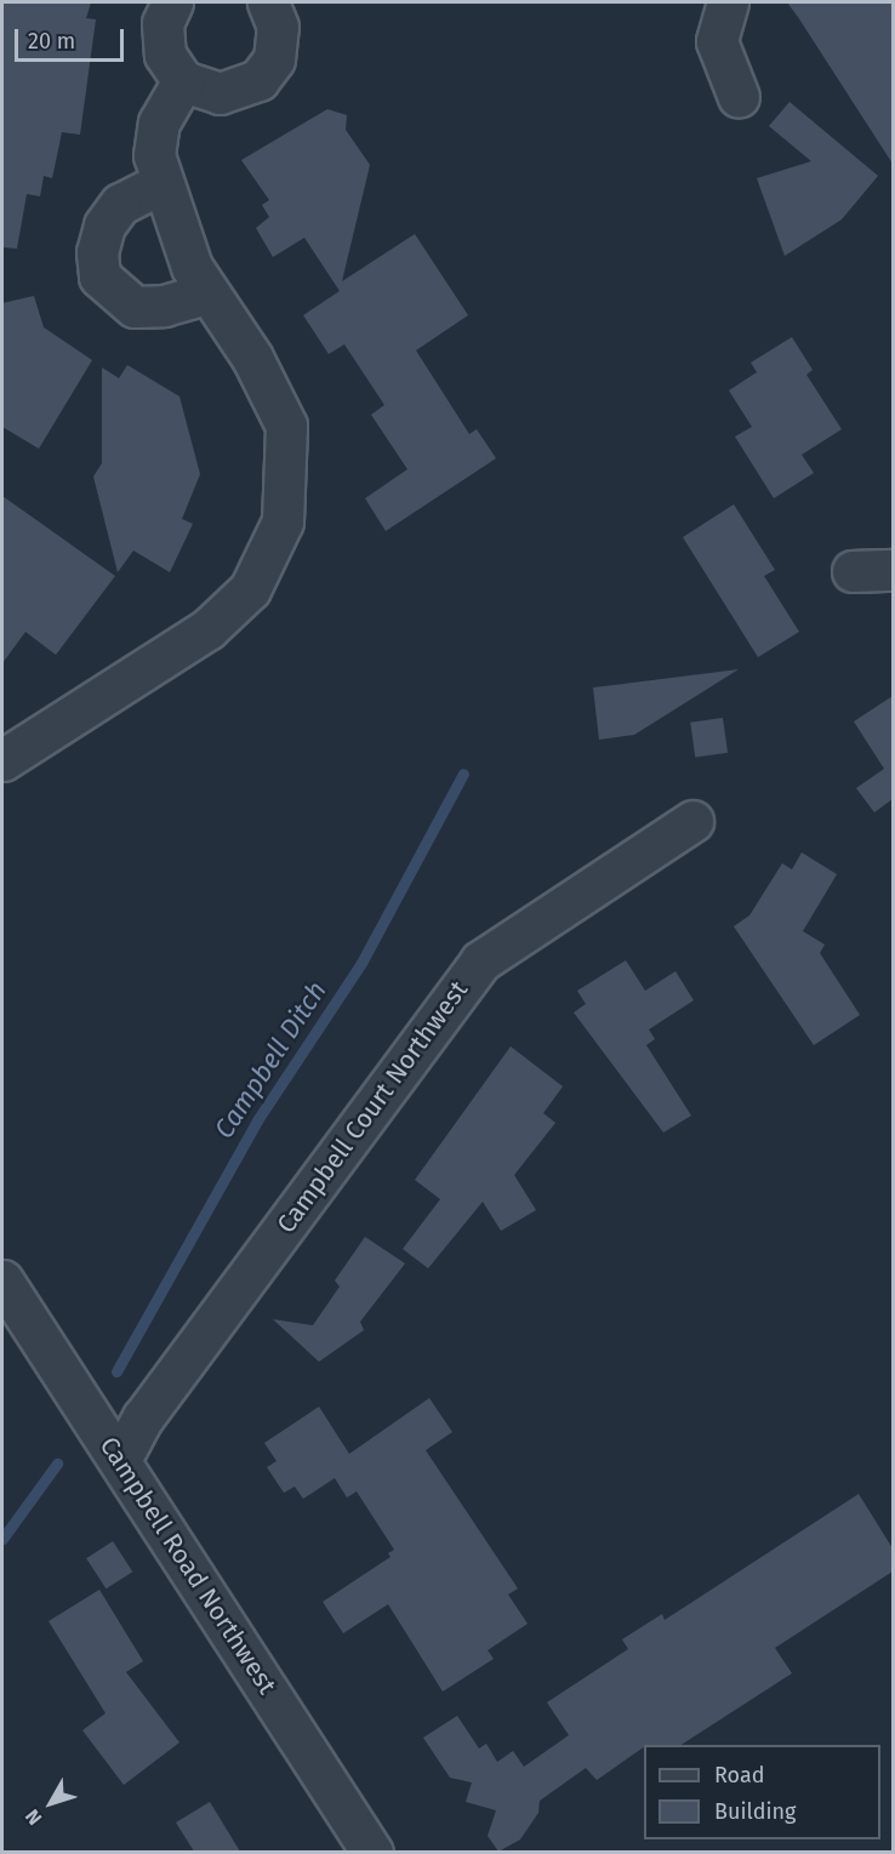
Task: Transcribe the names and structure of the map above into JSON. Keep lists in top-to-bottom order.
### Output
{
  "streets": {
    "street": ["Campbell Court Northwest", "Campbell Road Northwest"]
  },
  "crossings": [
    ["Campbell Court Northwest", "Campbell Road Northwest"]
  ],
  "water": ["Campbell Ditch"],
  "legend": ["Road", "Building"],
  "scale_bar": "20 m",
  "north": "bottom left"
}
